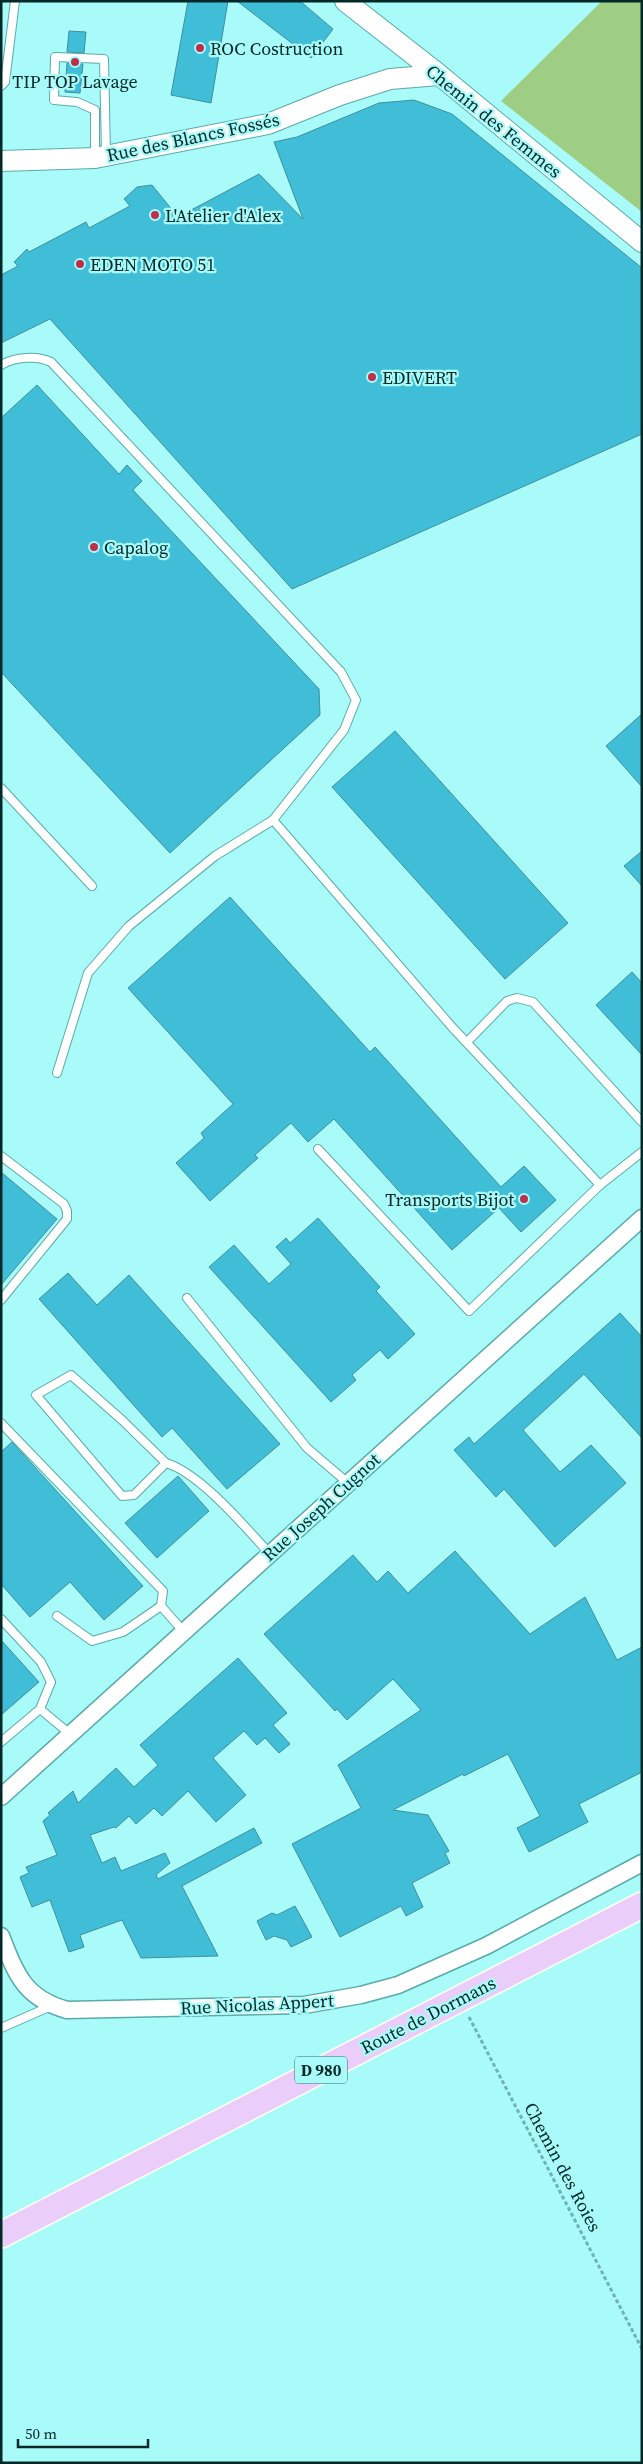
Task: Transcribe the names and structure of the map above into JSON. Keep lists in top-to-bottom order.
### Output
{
  "streets": {
    "main road": ["Route de Dormans", "D 980"],
    "street": [
      "Chemin des Femmes",
      "Rue des Blancs Fossés",
      "Rue Joseph Cugnot",
      "Rue Nicolas Appert"
    ],
    "path": ["Chemin des Roies"]
  },
  "crossings": [
    ["Chemin des Femmes", "Rue des Blancs Fossés"],
    ["Route de Dormans", "Chemin des Roies"]
  ],
  "places": [
    "ROC Costruction",
    "TIP TOP Lavage",
    "L'Atelier d'Alex",
    "EDEN MOTO 51",
    "EDIVERT",
    "Capalog",
    "Transports Bijot"
  ],
  "scale_bar": "50 m"
}
